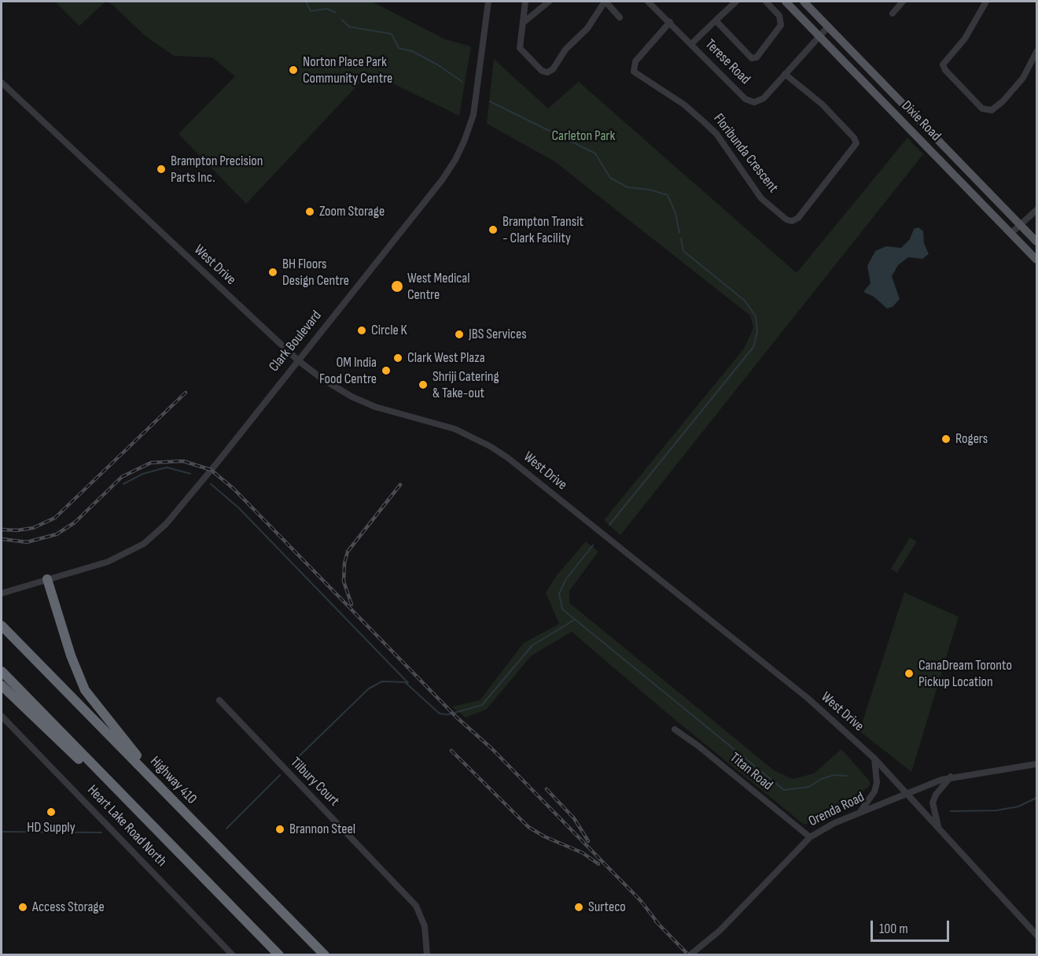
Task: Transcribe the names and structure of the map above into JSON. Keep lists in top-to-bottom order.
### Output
{
  "streets": {
    "highway": ["Highway 410"],
    "main road": ["Dixie Road"],
    "street": [
      "Terese Road",
      "Floribunda Crescent",
      "West Drive",
      "Clark Boulevard",
      "Titan Road",
      "Tilbury Court",
      "Orenda Road",
      "Heart Lake Road North"
    ]
  },
  "crossings": [
    ["Terese Road", "Dixie Road"],
    ["Terese Road", "Floribunda Crescent"],
    ["West Drive", "Clark Boulevard"],
    ["West Drive", "Orenda Road"],
    ["Titan Road", "Orenda Road"]
  ],
  "parks": ["Carleton Park"],
  "places": [
    "Norton Place Park Community Centre",
    "Brampton Precision Parts Inc.",
    "Zoom Storage",
    "Brampton Transit - Clark Facility",
    "BH Floors Design Centre",
    "West Medical Centre",
    "Circle K",
    "JBS Services",
    "Clark West Plaza",
    "OM India Food Centre",
    "Shriji Catering & Take-out",
    "Rogers",
    "CanaDream Toronto Pickup Location",
    "HD Supply",
    "Brannon Steel",
    "Access Storage",
    "Surteco"
  ],
  "scale_bar": "100 m"
}
